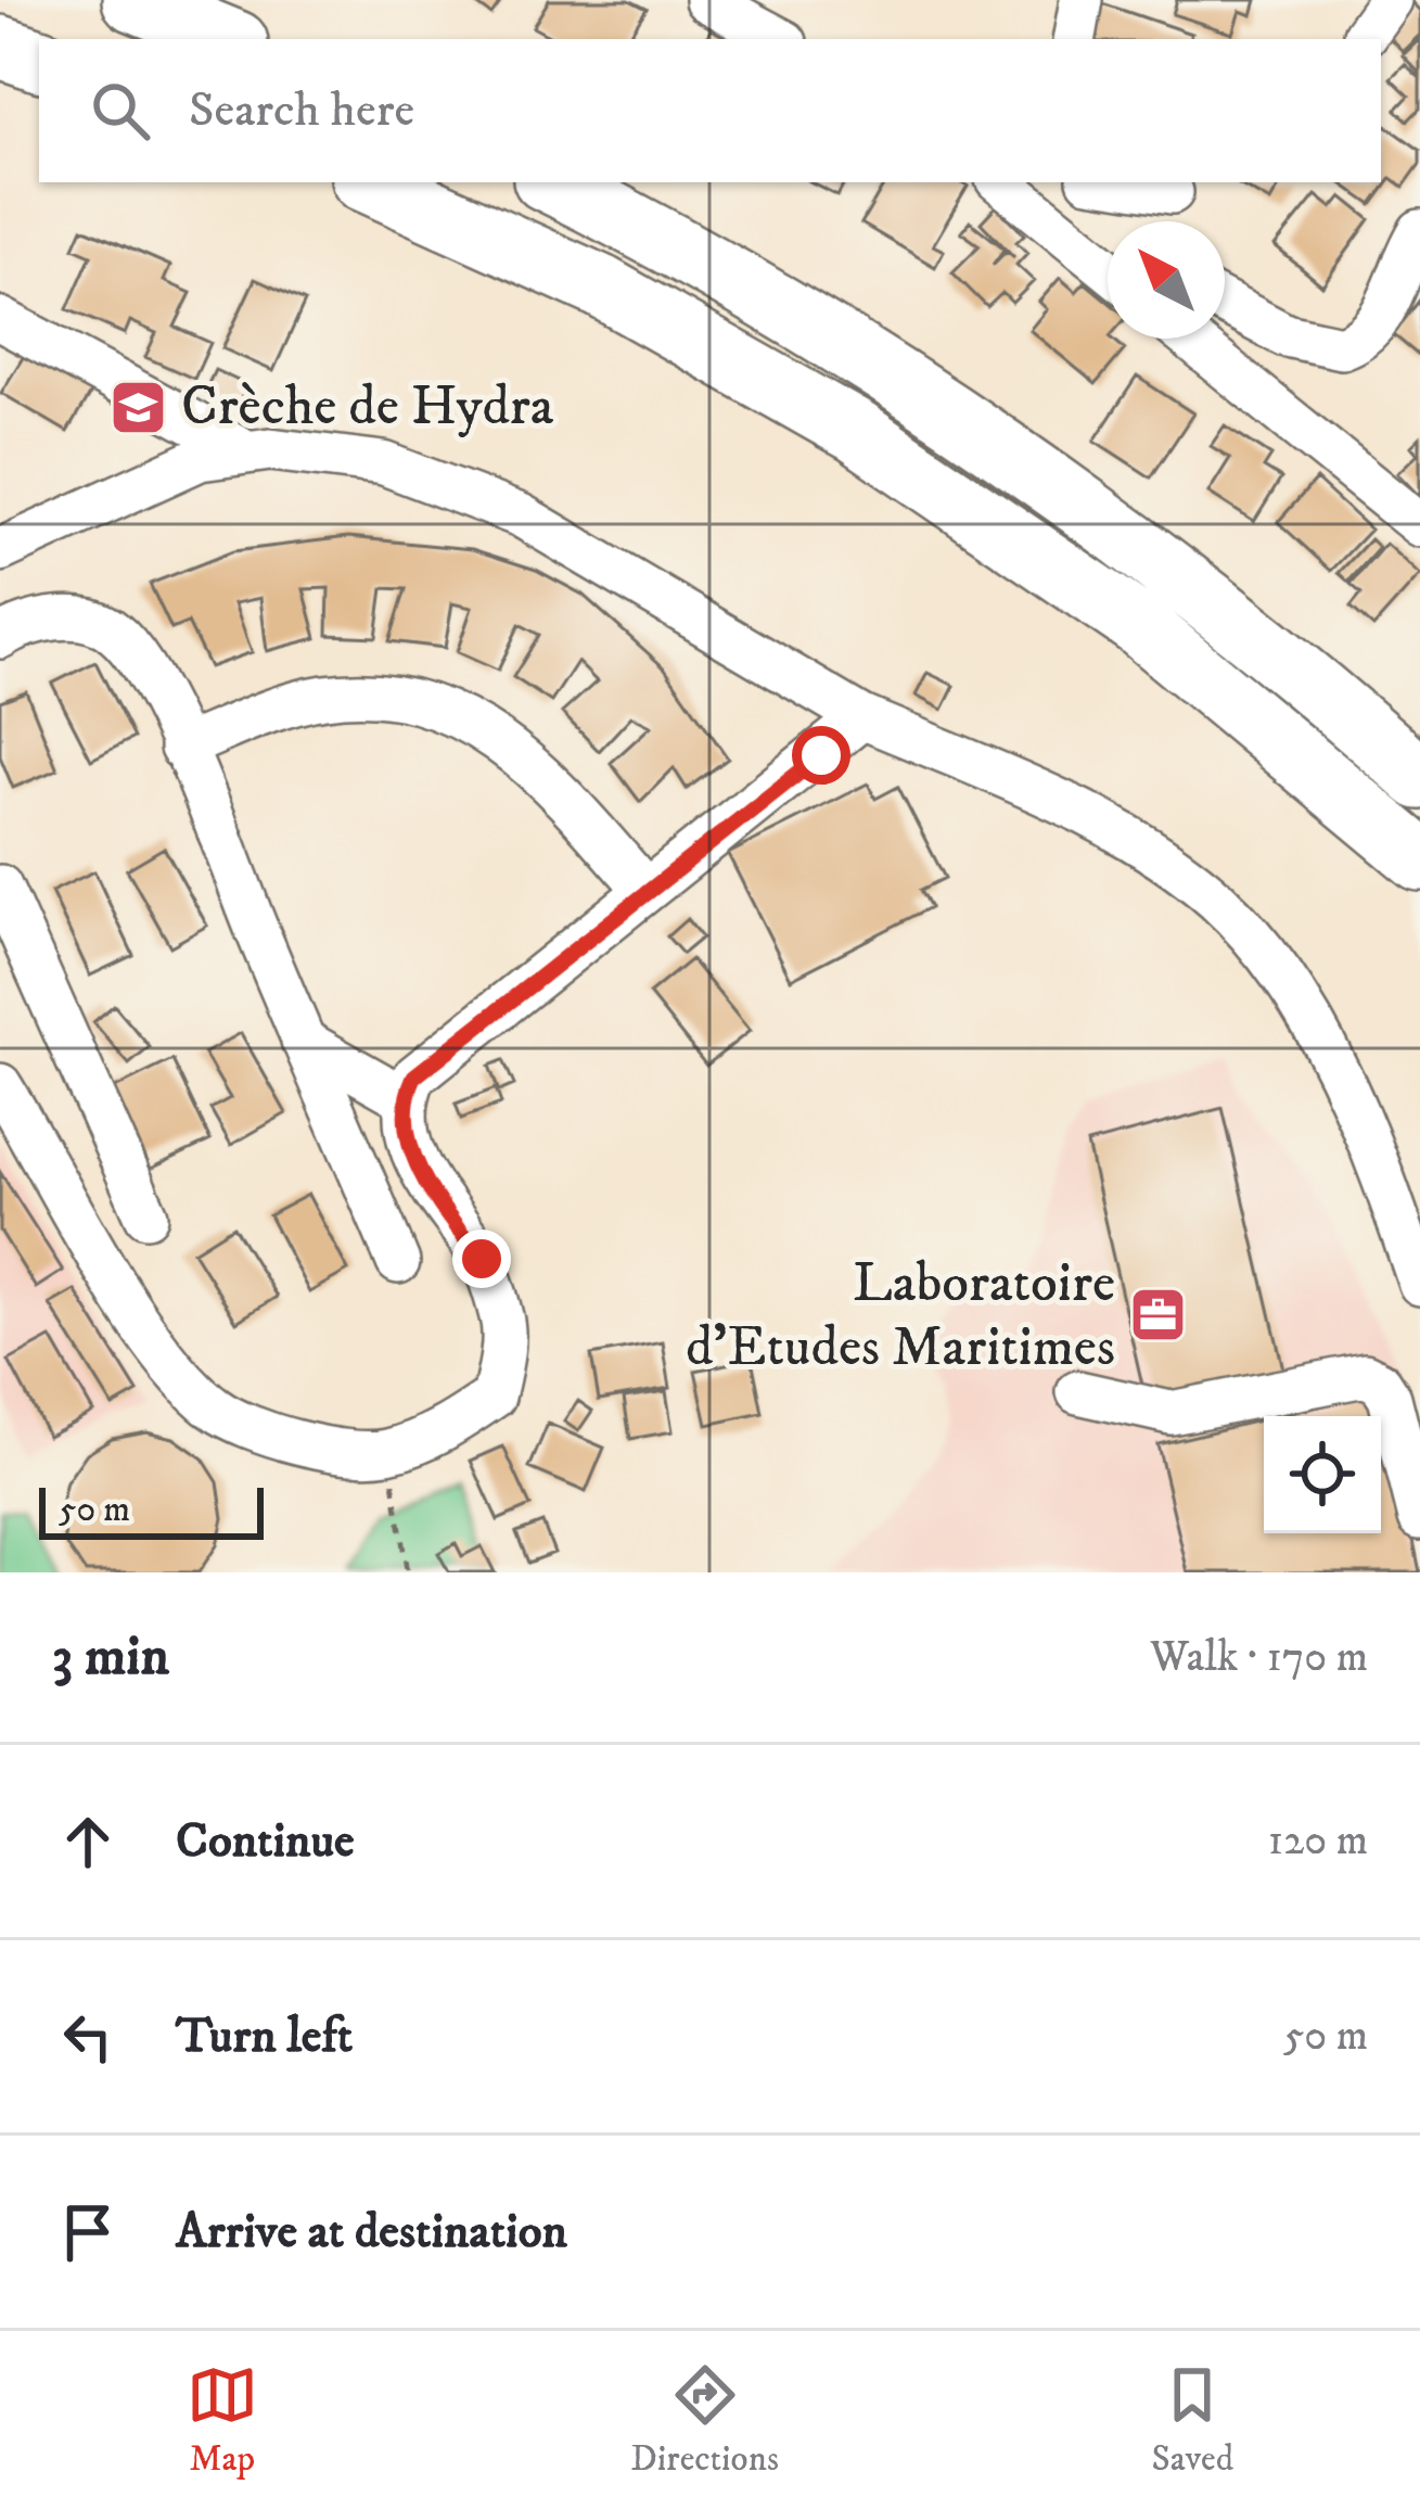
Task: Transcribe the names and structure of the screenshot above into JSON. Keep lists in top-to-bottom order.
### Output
{
  "places": {
    "school or university": ["Crèche de Hydra"],
    "office": ["Laboratoire d'Etudes Maritimes"]
  },
  "scale_bar": "50 m",
  "north": "top left",
  "page": {
    "search": "Search here",
    "scale": "50 m",
    "heading": ["3 min", "Walk · 170 m"],
    "list": [
      ["Continue", "120 m"],
      ["Turn left", "50 m"],
      "Arrive at destination"
    ],
    "nav": ["Map", "Directions", "Saved"]
  }
}
